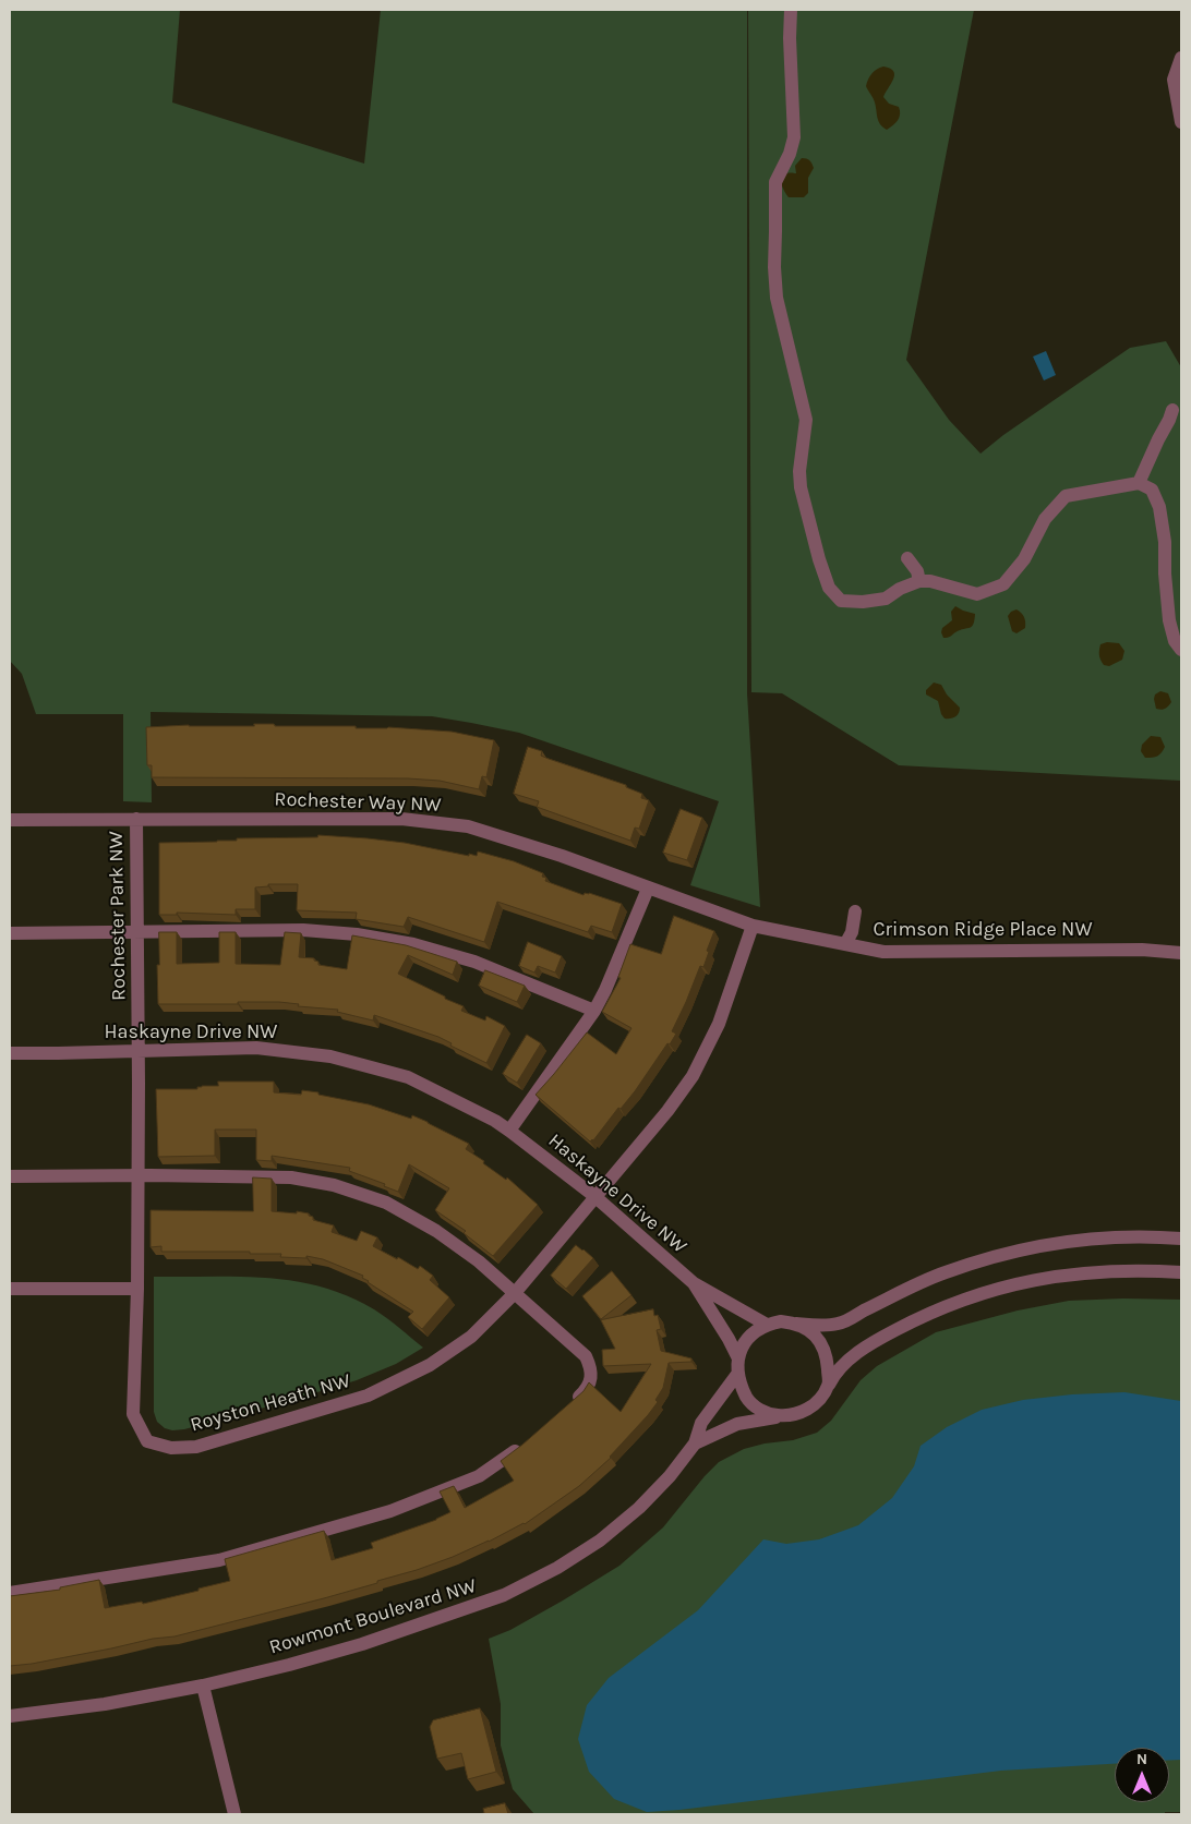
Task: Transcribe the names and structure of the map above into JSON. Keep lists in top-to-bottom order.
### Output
{
  "streets": {
    "street": [
      "Rochester Way NW",
      "Rochester Park NW",
      "Crimson Ridge Place NW",
      "Haskayne Drive NW",
      "Royston Heath NW",
      "Rowmont Boulevard NW"
    ]
  },
  "crossings": [
    ["Rochester Way NW", "Rochester Park NW"],
    ["Rochester Way NW", "Crimson Ridge Place NW"],
    ["Rochester Way NW", "Royston Heath NW"],
    ["Rochester Park NW", "Haskayne Drive NW"],
    ["Rochester Park NW", "Royston Heath NW"],
    ["Crimson Ridge Place NW", "Royston Heath NW"],
    ["Haskayne Drive NW", "Royston Heath NW"],
    ["Haskayne Drive NW", "Rowmont Boulevard NW"]
  ],
  "north": "top"
}
